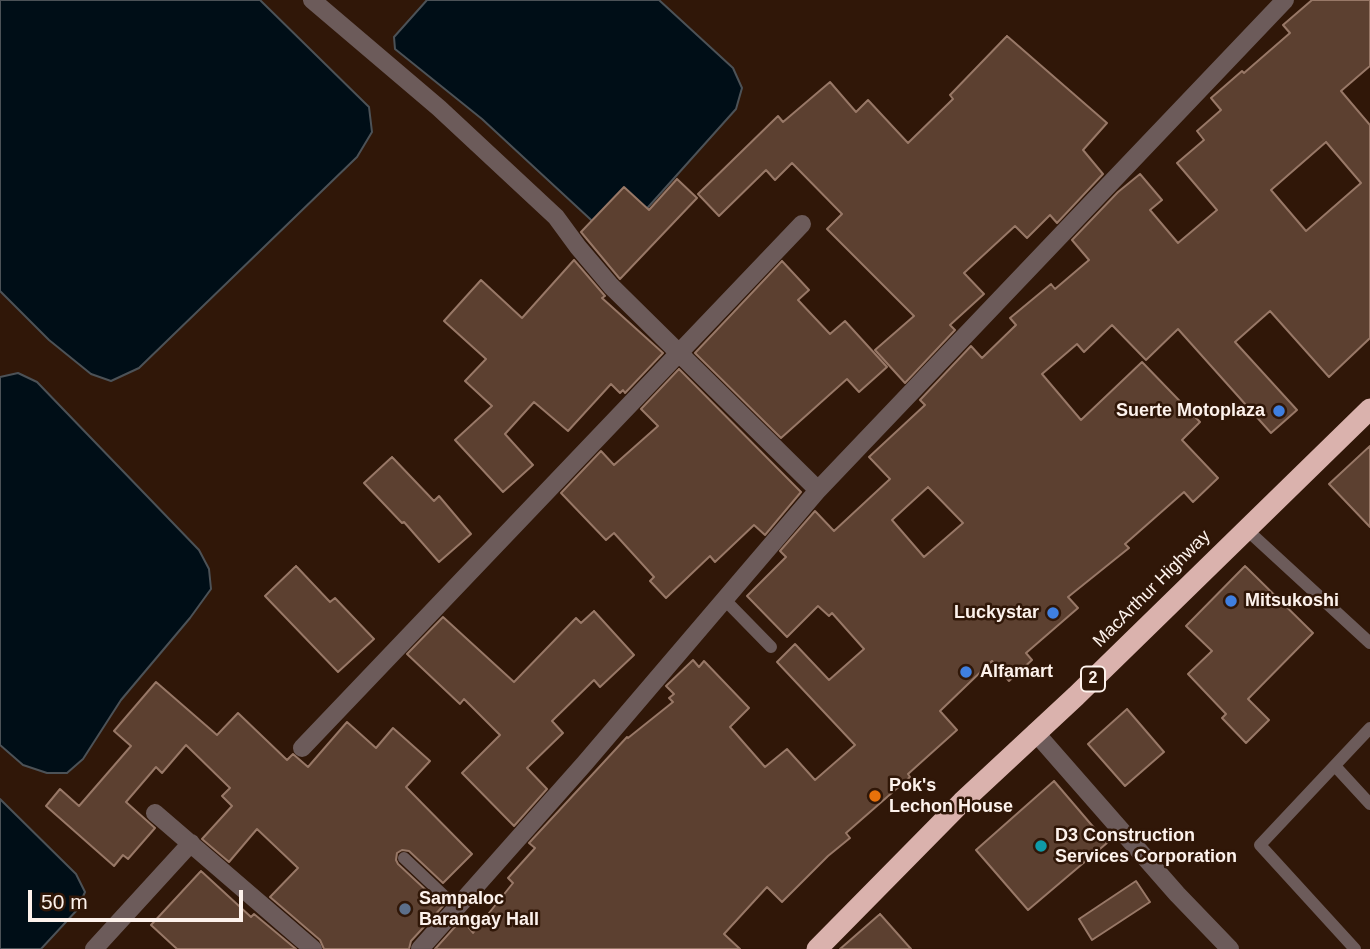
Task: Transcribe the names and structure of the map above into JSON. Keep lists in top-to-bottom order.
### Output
{
  "streets": {
    "highway": ["MacArthur Highway", "2"]
  },
  "places": [
    "Suerte Motoplaza",
    "Mitsukoshi",
    "Luckystar",
    "Alfamart",
    "Pok's Lechon House",
    "D3 Construction Services Corporation",
    "Sampaloc Barangay Hall"
  ],
  "scale_bar": "50 m"
}
